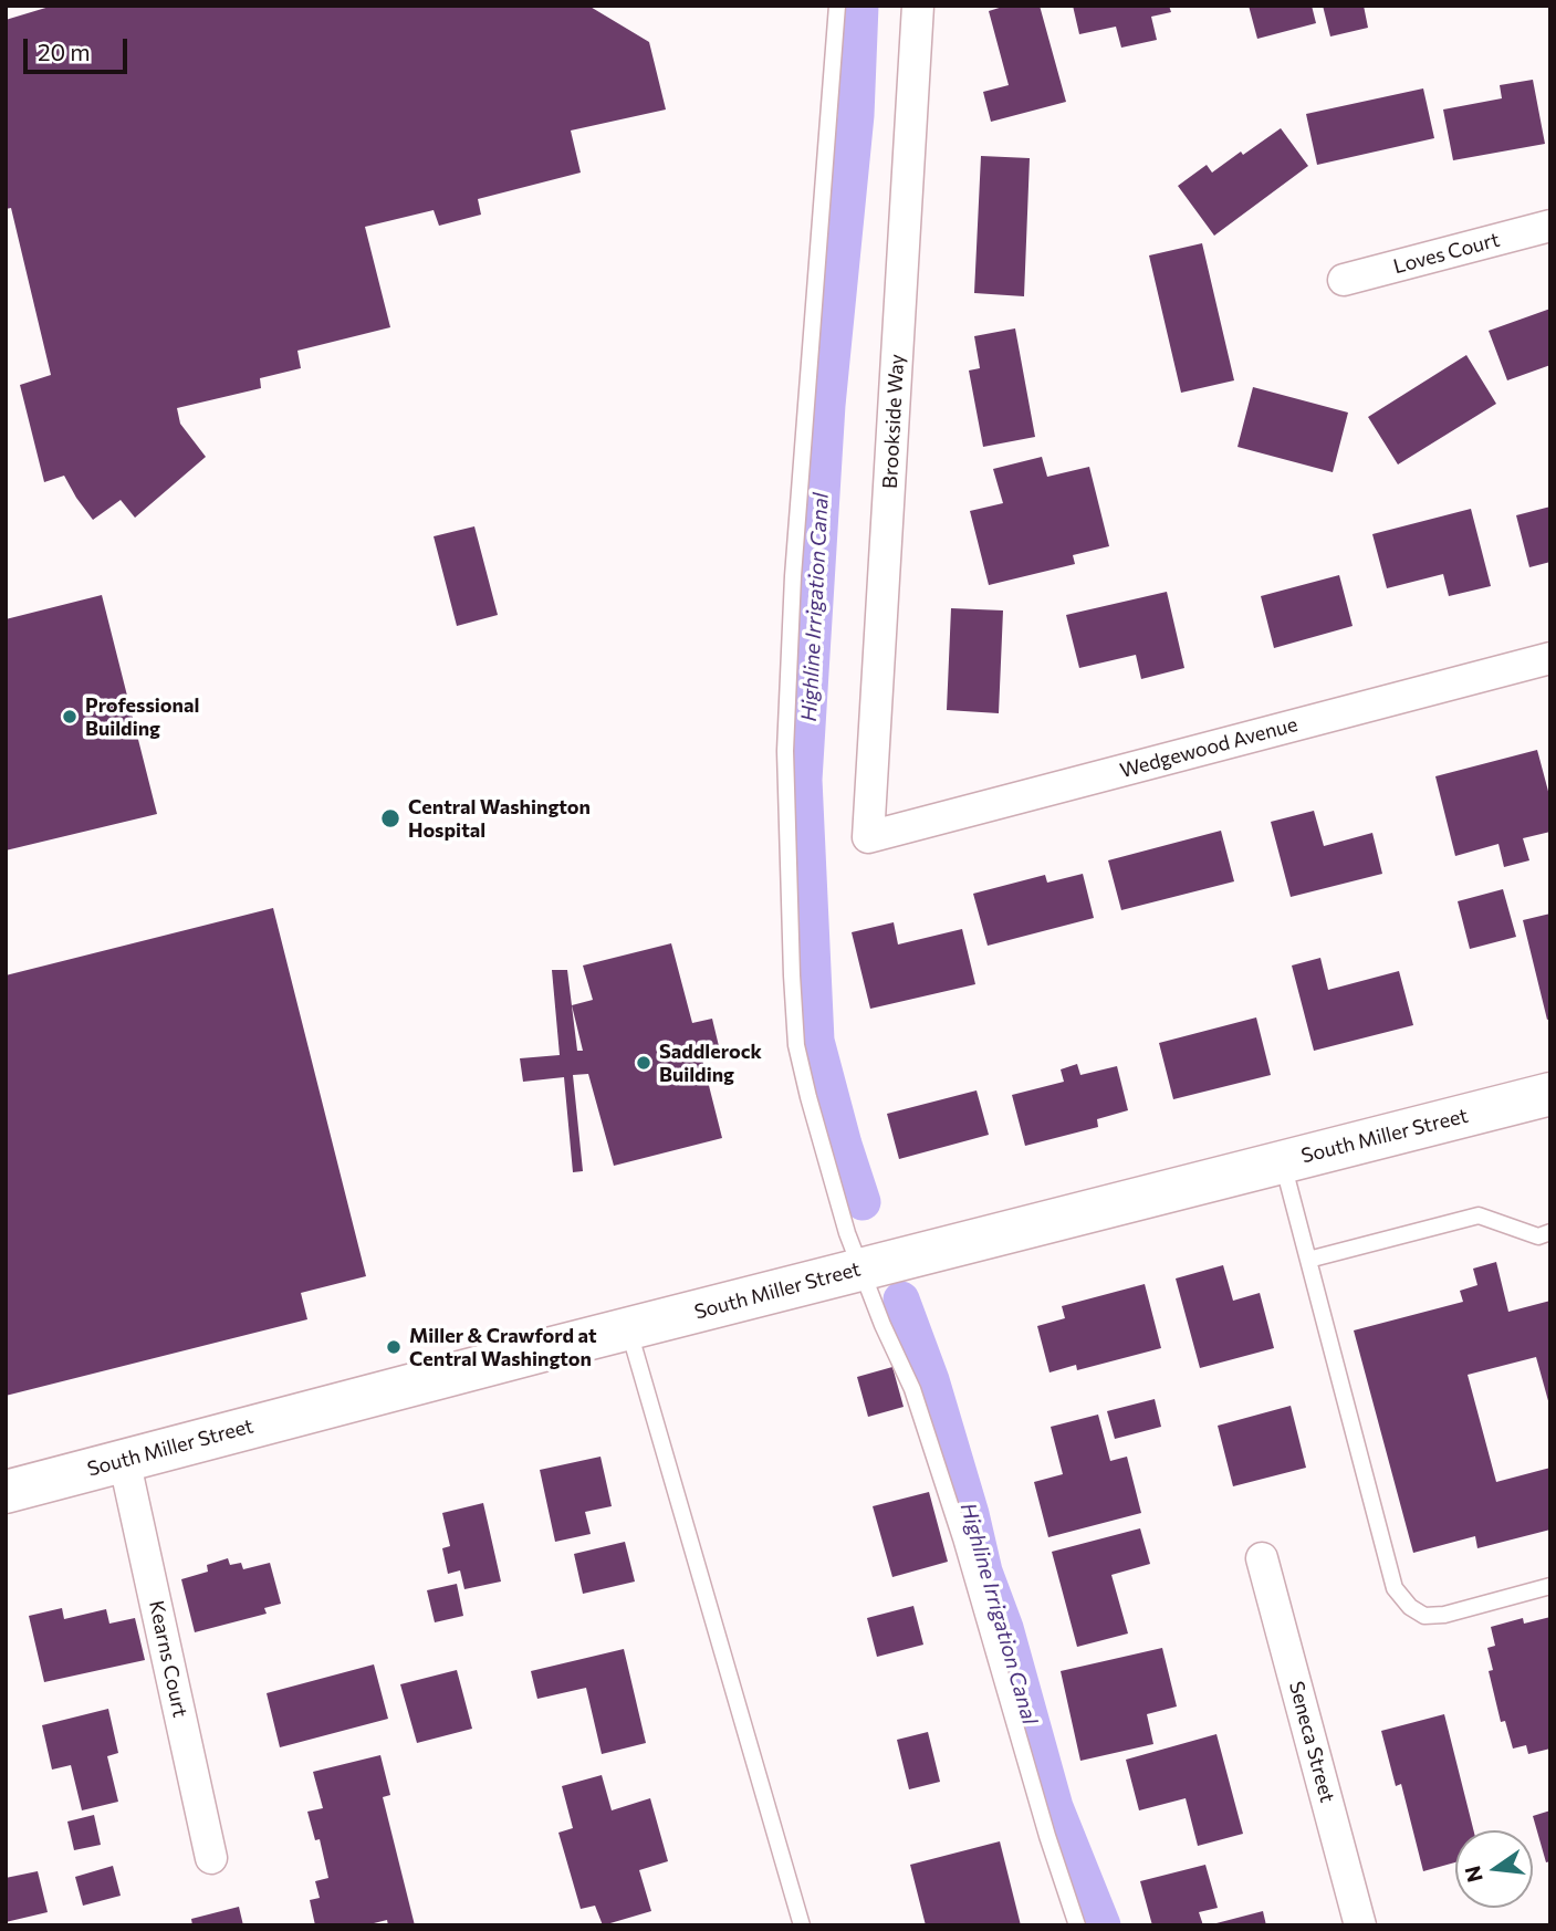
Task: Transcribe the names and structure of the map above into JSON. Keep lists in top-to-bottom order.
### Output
{
  "streets": {
    "street": [
      "Loves Court",
      "Brookside Way",
      "Wedgewood Avenue",
      "South Miller Street",
      "Kearns Court",
      "Seneca Street"
    ]
  },
  "crossings": [
    ["Brookside Way", "Wedgewood Avenue"],
    ["South Miller Street", "Kearns Court"]
  ],
  "water": ["Highline Irrigation Canal"],
  "places": [
    "Professional Building",
    "Central Washington Hospital",
    "Saddlerock Building",
    "Miller & Crawford at Central Washington"
  ],
  "scale_bar": "20 m",
  "north": "left"
}
